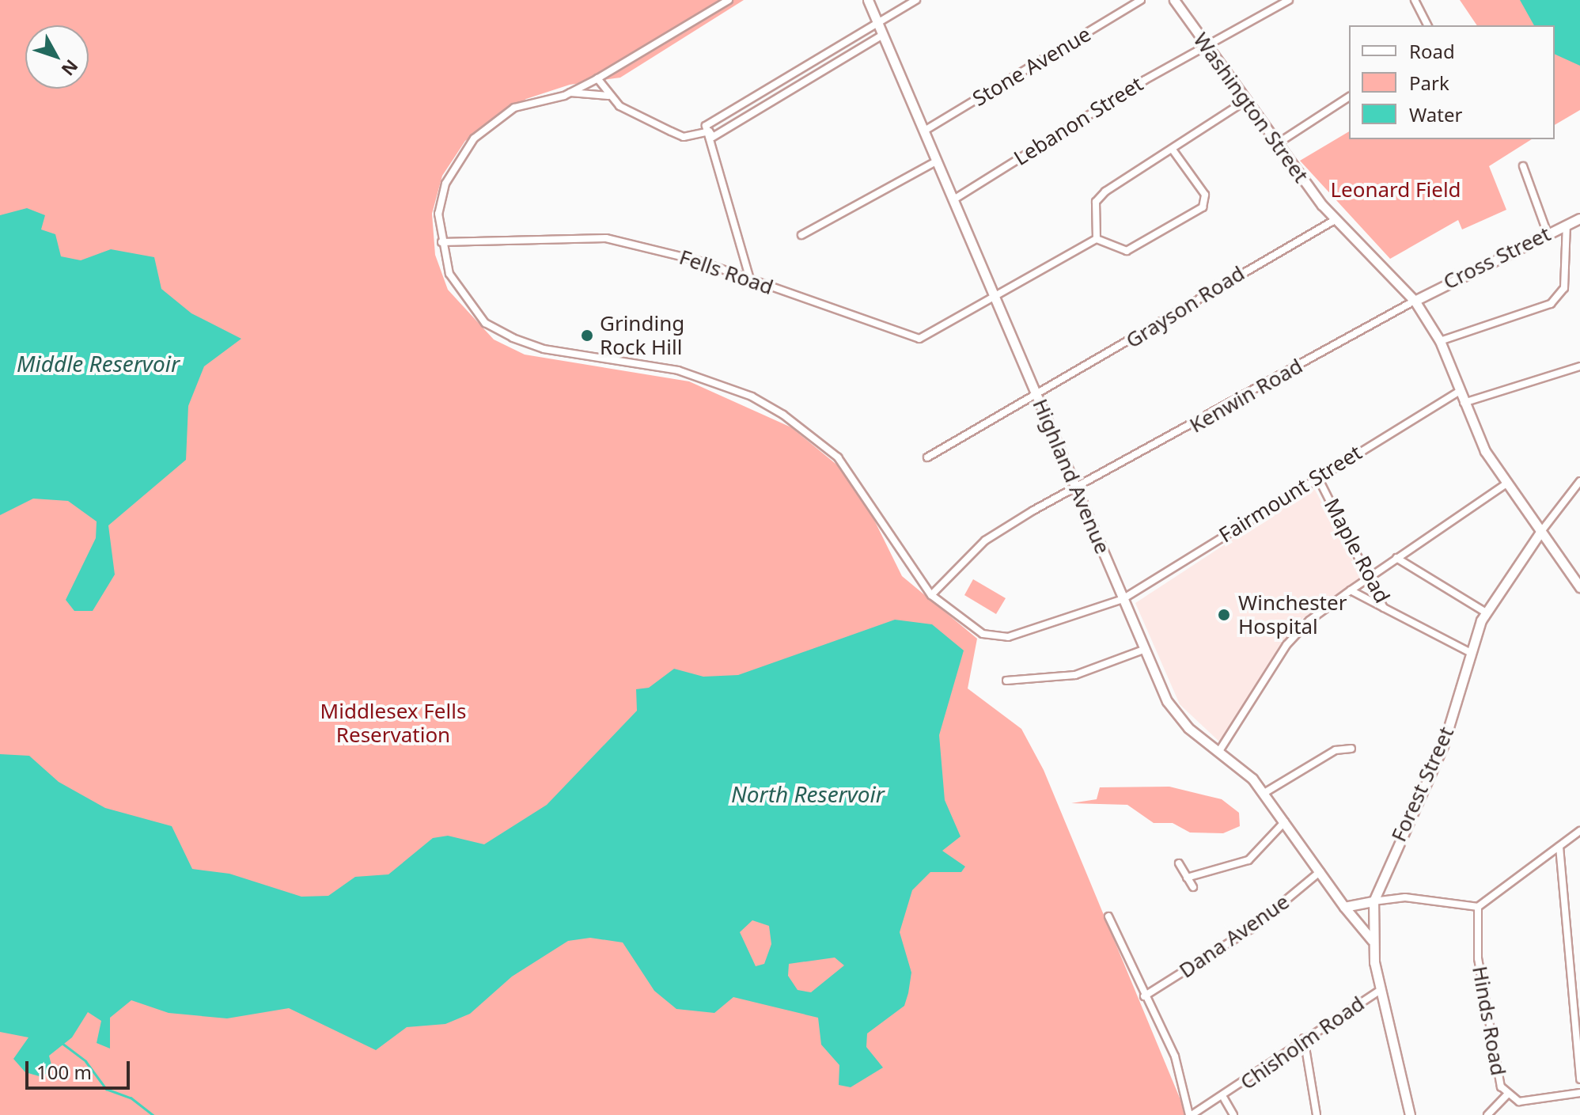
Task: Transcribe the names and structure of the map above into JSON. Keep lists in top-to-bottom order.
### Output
{
  "streets": {
    "main road": [
      "Washington Street",
      "Cross Street",
      "Highland Avenue",
      "Forest Street"
    ],
    "street": [
      "Stone Avenue",
      "Lebanon Street",
      "Fells Road",
      "Grayson Road",
      "Kenwin Road",
      "Fairmount Street",
      "Maple Road",
      "Dana Avenue",
      "Hinds Road",
      "Chisholm Road"
    ]
  },
  "crossings": [
    ["Stone Avenue", "Highland Avenue"],
    ["Washington Street", "Lebanon Street"],
    ["Washington Street", "Cross Street"],
    ["Washington Street", "Grayson Road"],
    ["Washington Street", "Kenwin Road"],
    ["Washington Street", "Fairmount Street"],
    ["Washington Street", "Forest Street"],
    ["Lebanon Street", "Highland Avenue"],
    ["Cross Street", "Kenwin Road"],
    ["Fells Road", "Highland Avenue"],
    ["Grayson Road", "Highland Avenue"],
    ["Kenwin Road", "Highland Avenue"],
    ["Kenwin Road", "Fairmount Street"],
    ["Highland Avenue", "Fairmount Street"],
    ["Highland Avenue", "Forest Street"],
    ["Highland Avenue", "Dana Avenue"],
    ["Fairmount Street", "Maple Road"],
    ["Maple Road", "Forest Street"],
    ["Forest Street", "Chisholm Road"]
  ],
  "water": ["Middle Reservoir", "North Reservoir"],
  "parks": ["Leonard Field", "Middlesex Fells Reservation"],
  "places": ["Grinding Rock Hill", "Winchester Hospital"],
  "legend": ["Road", "Park", "Water"],
  "scale_bar": "100 m",
  "north": "bottom right"
}
